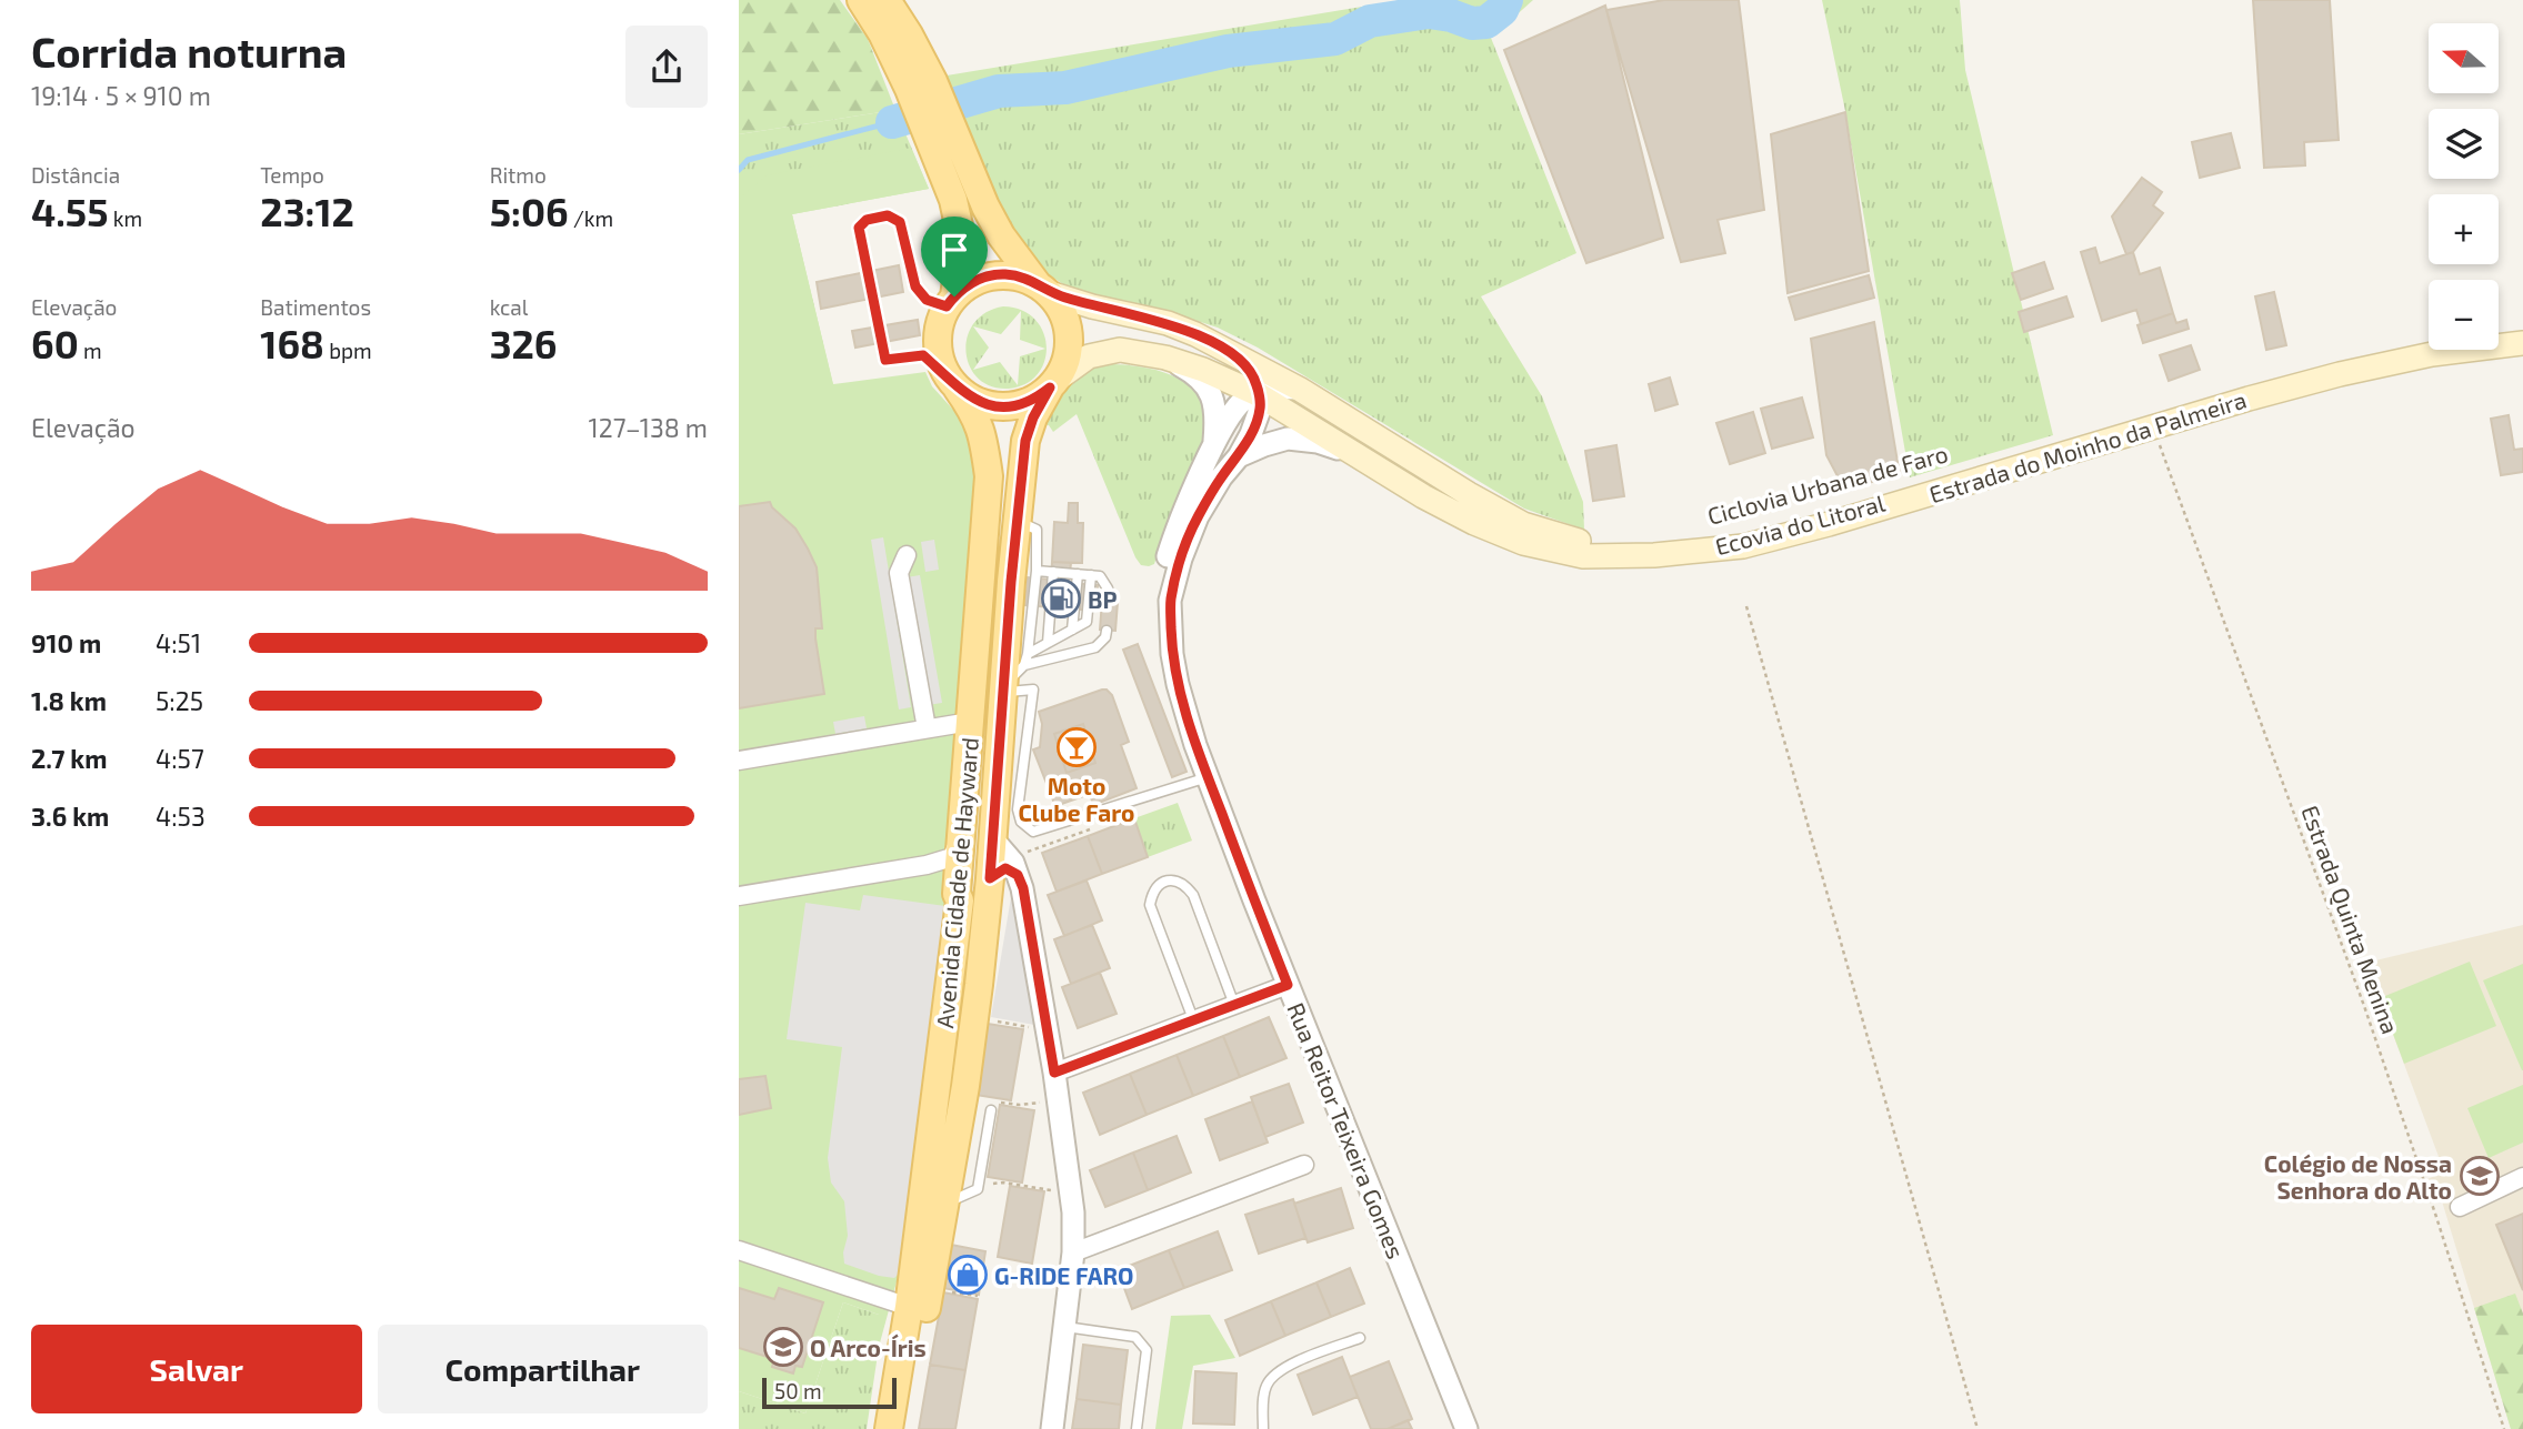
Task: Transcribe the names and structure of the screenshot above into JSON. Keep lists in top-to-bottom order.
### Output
{
  "streets": {
    "main road": ["Estrada do Moinho da Palmeira", "Avenida Cidade de Hayward"],
    "street": ["Rua Reitor Teixeira Gomes"],
    "path": ["Estrada Quinta Menina"]
  },
  "crossings": [
    ["Estrada do Moinho da Palmeira", "Avenida Cidade de Hayward"],
    ["Estrada do Moinho da Palmeira", "Estrada Quinta Menina"]
  ],
  "places": {
    "fuel station": ["BP"],
    "bar": ["Moto Clube Faro"],
    "school or university": ["Colégio de Nossa Senhora do Alto", "O Arco-Íris"],
    "shop": ["G-RIDE FARO"]
  },
  "scale_bar": "50 m",
  "north": "left",
  "page": {
    "heading": ["Corrida noturna", "19:14 · 5 × 910 m"],
    "map_buttons": ["+", "−"],
    "stats": [
      ["Distância", "4.55 km"],
      ["Tempo", "23:12"],
      ["Ritmo", "5:06 /km"],
      ["Elevação", "60 m"],
      ["Batimentos", "168 bpm"],
      ["kcal", "326"]
    ],
    "chart": ["Elevação", "127–138 m"],
    "list": [
      {
        "name": "910 m",
        "note": "4:51"
      },
      {
        "name": "1.8 km",
        "note": "5:25"
      },
      {
        "name": "2.7 km",
        "note": "4:57"
      },
      {
        "name": "3.6 km",
        "note": "4:53"
      }
    ],
    "buttons": ["Salvar", "Compartilhar"],
    "scale": "50 m"
  }
}
